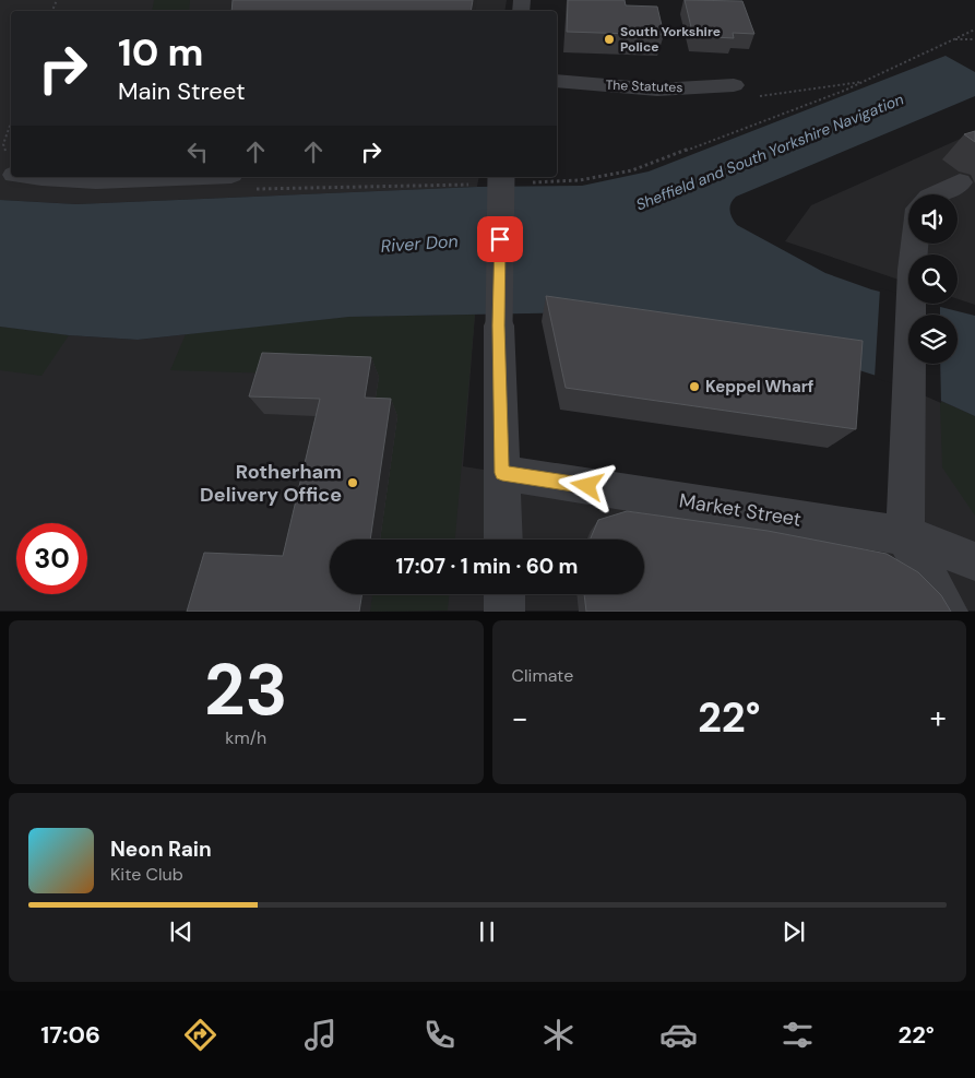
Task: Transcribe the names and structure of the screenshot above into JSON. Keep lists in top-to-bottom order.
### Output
{
  "streets": {
    "street": ["The Statutes", "Market Street"]
  },
  "water": ["Sheffield and South Yorkshire Navigation", "River Don"],
  "places": ["South Yorkshire Police", "Keppel Wharf", "Rotherham Delivery Office"],
  "page": {
    "turn": ["10 m", "Main Street"],
    "limit": "30",
    "trip": "17:07 · 1 min · 60 m",
    "tile": [
      ["23", "km/h"],
      "Climate"
    ],
    "heat": ["−", "22°", "+"],
    "song": ["Neon Rain", "Kite Club"],
    "tabs": ["17:06", "22°"]
  }
}
